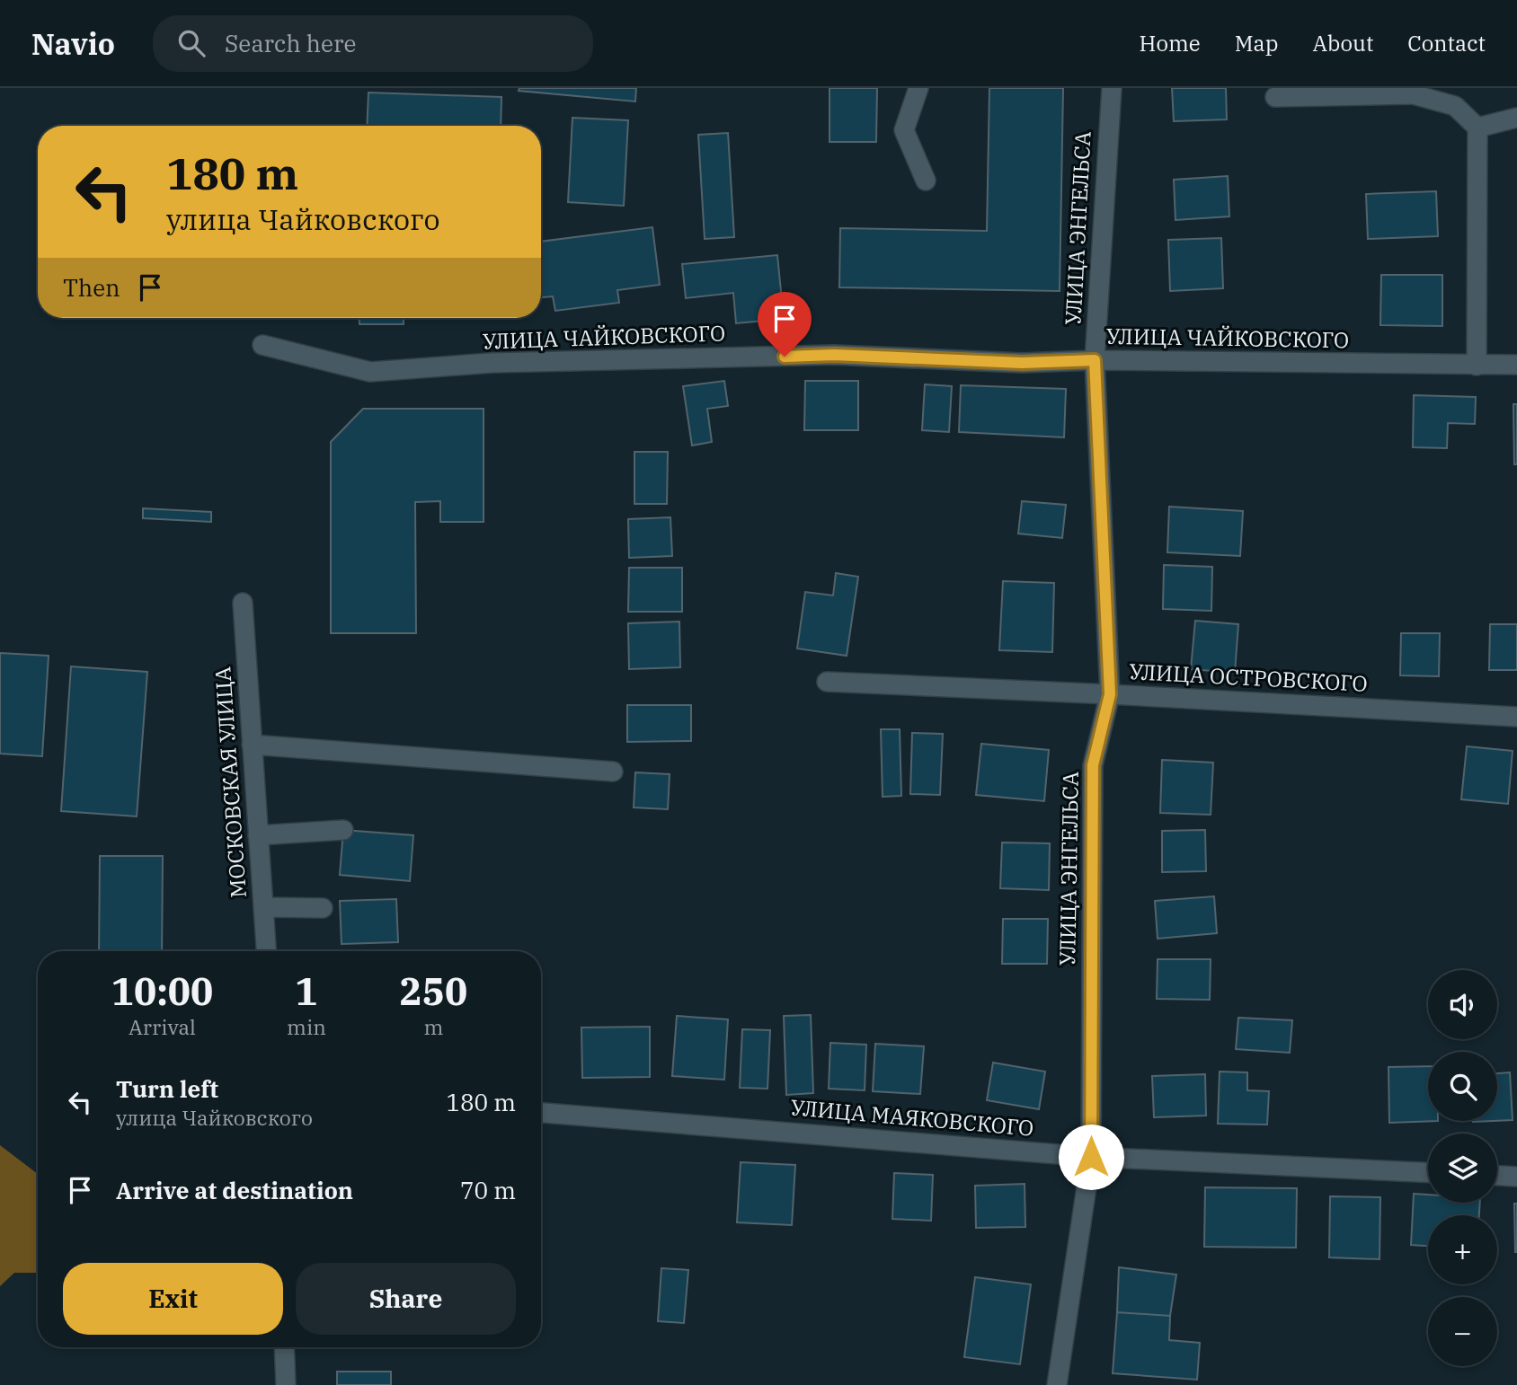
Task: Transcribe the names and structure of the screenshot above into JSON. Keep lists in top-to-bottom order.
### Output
{
  "streets": {
    "street": [
      "УЛИЦА ЭНГЕЛЬСА",
      "УЛИЦА ЧАЙКОВСКОГО",
      "УЛИЦА ОСТРОВСКОГО",
      "МОСКОВСКАЯ УЛИЦА",
      "УЛИЦА МАЯКОВСКОГО"
    ]
  },
  "crossings": [
    ["УЛИЦА ЭНГЕЛЬСА", "УЛИЦА ЧАЙКОВСКОГО"],
    ["УЛИЦА ЭНГЕЛЬСА", "УЛИЦА ОСТРОВСКОГО"],
    ["УЛИЦА ЭНГЕЛЬСА", "УЛИЦА МАЯКОВСКОГО"]
  ],
  "page": {
    "header": "Navio",
    "search": "Search here",
    "nav": [
      "Home",
      "Map",
      "About",
      "Contact"
    ],
    "turn": ["180 m", "улица Чайковского"],
    "then": "Then",
    "eta": [
      "10:00",
      "Arrival",
      "1",
      "min",
      "250",
      "m"
    ],
    "map_buttons": ["+", "−"],
    "list": [
      {
        "name": "Turn left",
        "note": "улица Чайковского",
        "value": "180 m"
      },
      {
        "name": "Arrive at destination",
        "value": "70 m"
      }
    ],
    "buttons": ["Exit", "Share"]
  }
}
